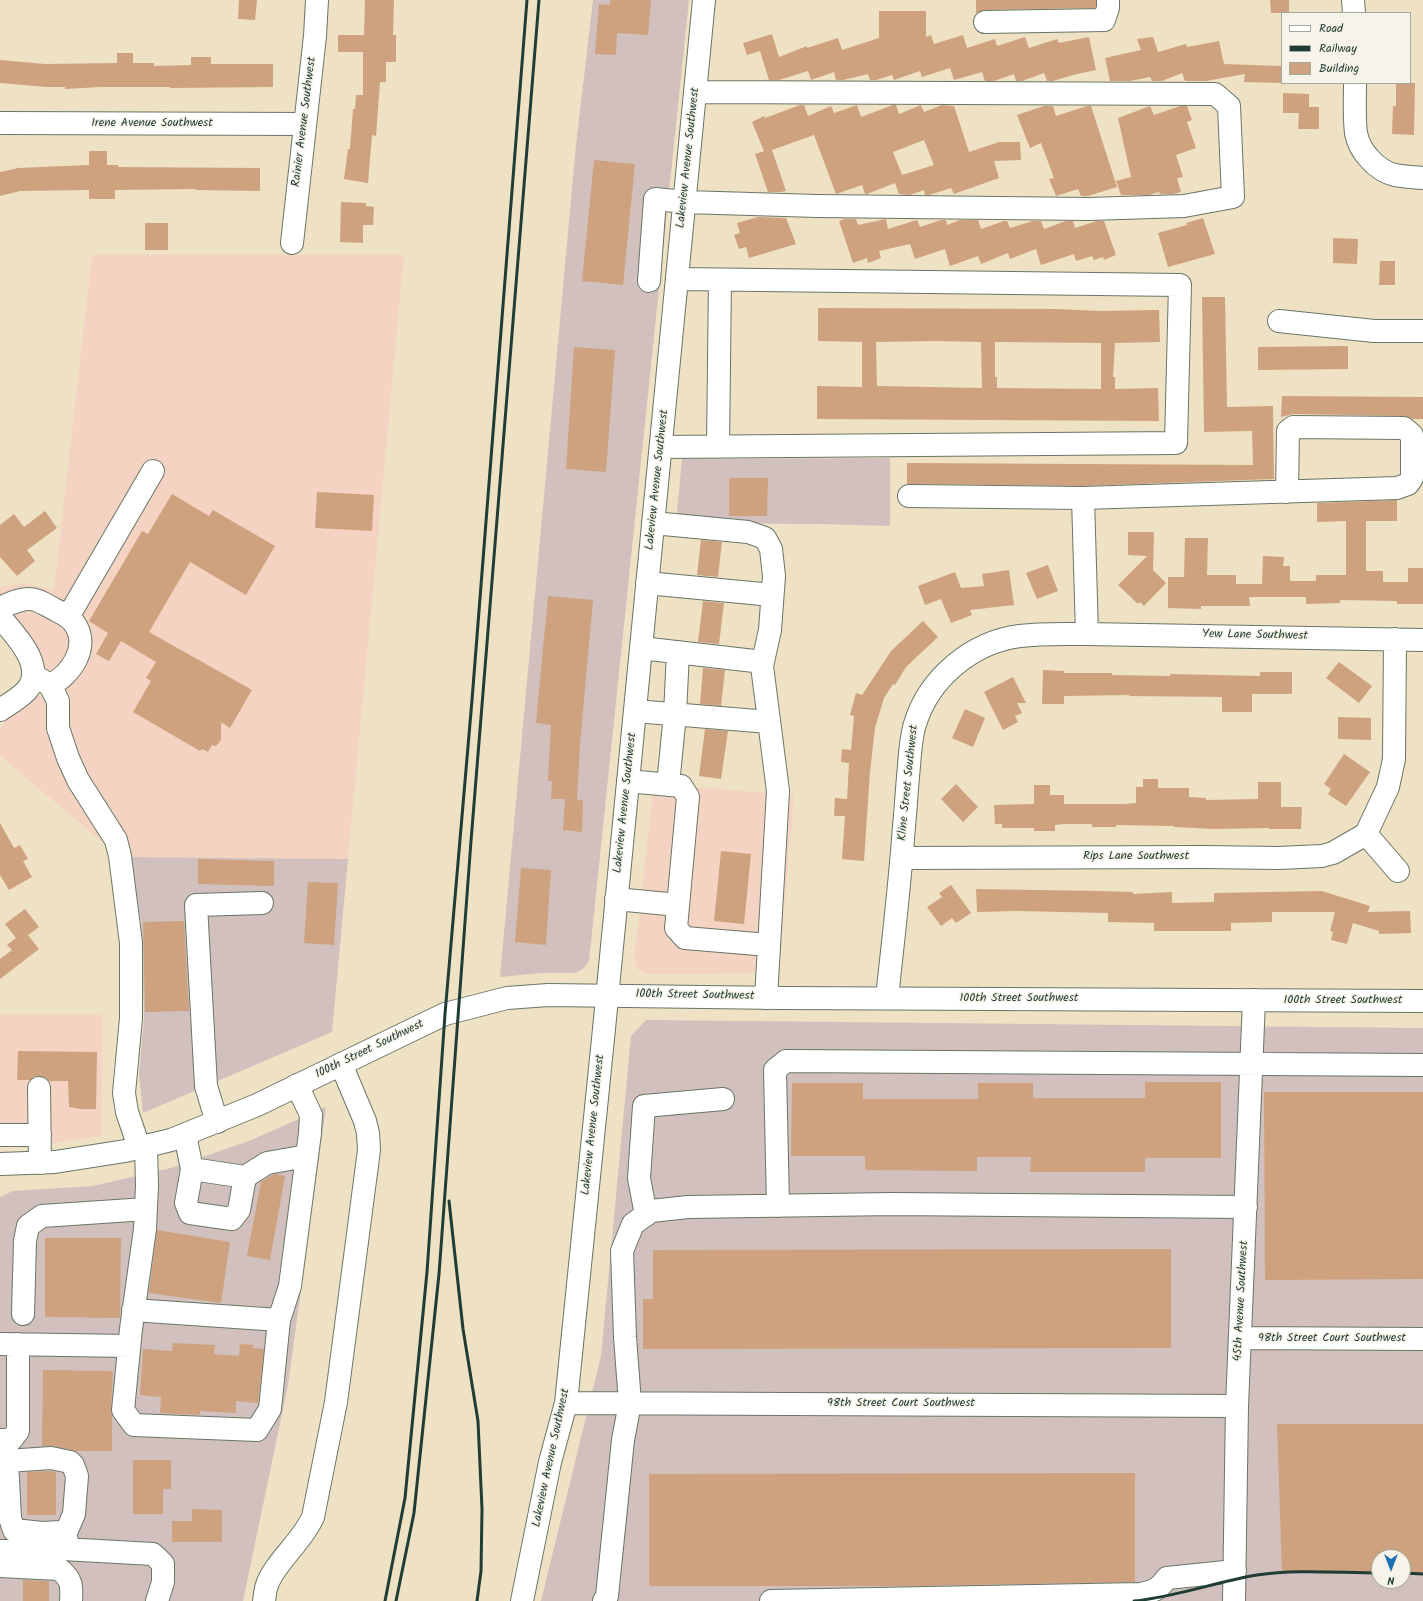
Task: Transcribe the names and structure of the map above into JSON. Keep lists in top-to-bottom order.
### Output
{
  "streets": {
    "street": [
      "Rainier Avenue Southwest",
      "Irene Avenue Southwest",
      "Lakeview Avenue Southwest",
      "Yew Lane Southwest",
      "Kline Street Southwest",
      "Rips Lane Southwest",
      "100th Street Southwest",
      "45th Avenue Southwest",
      "98th Street Court Southwest"
    ]
  },
  "crossings": [
    ["Rainier Avenue Southwest", "Irene Avenue Southwest"],
    ["Lakeview Avenue Southwest", "100th Street Southwest"],
    ["Lakeview Avenue Southwest", "98th Street Court Southwest"],
    ["Yew Lane Southwest", "Kline Street Southwest"],
    ["Kline Street Southwest", "Rips Lane Southwest"],
    ["Kline Street Southwest", "100th Street Southwest"],
    ["100th Street Southwest", "45th Avenue Southwest"],
    ["45th Avenue Southwest", "98th Street Court Southwest"]
  ],
  "legend": ["Road", "Railway", "Building"],
  "north": "bottom"
}
